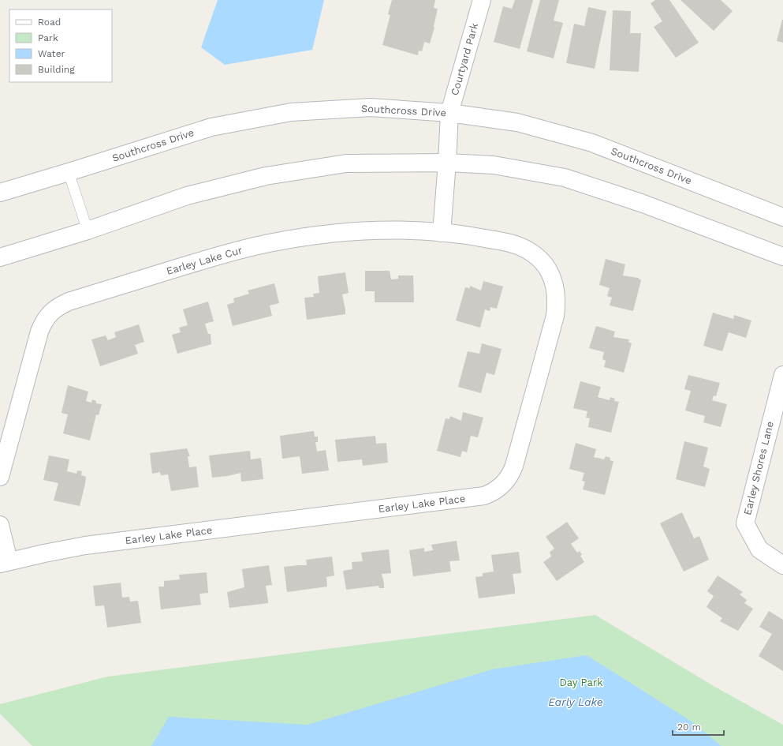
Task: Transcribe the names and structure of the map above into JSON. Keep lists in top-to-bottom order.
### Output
{
  "streets": {
    "street": [
      "Courtyard Park",
      "Southcross Drive",
      "Earley Lake Cur",
      "Earley Shores Lane",
      "Earley Lake Place"
    ]
  },
  "crossings": [
    ["Courtyard Park", "Southcross Drive"],
    ["Earley Lake Cur", "Earley Lake Place"]
  ],
  "water": ["Early Lake"],
  "parks": ["Day Park"],
  "legend": [
    "Road",
    "Park",
    "Water",
    "Building"
  ],
  "scale_bar": "20 m"
}
